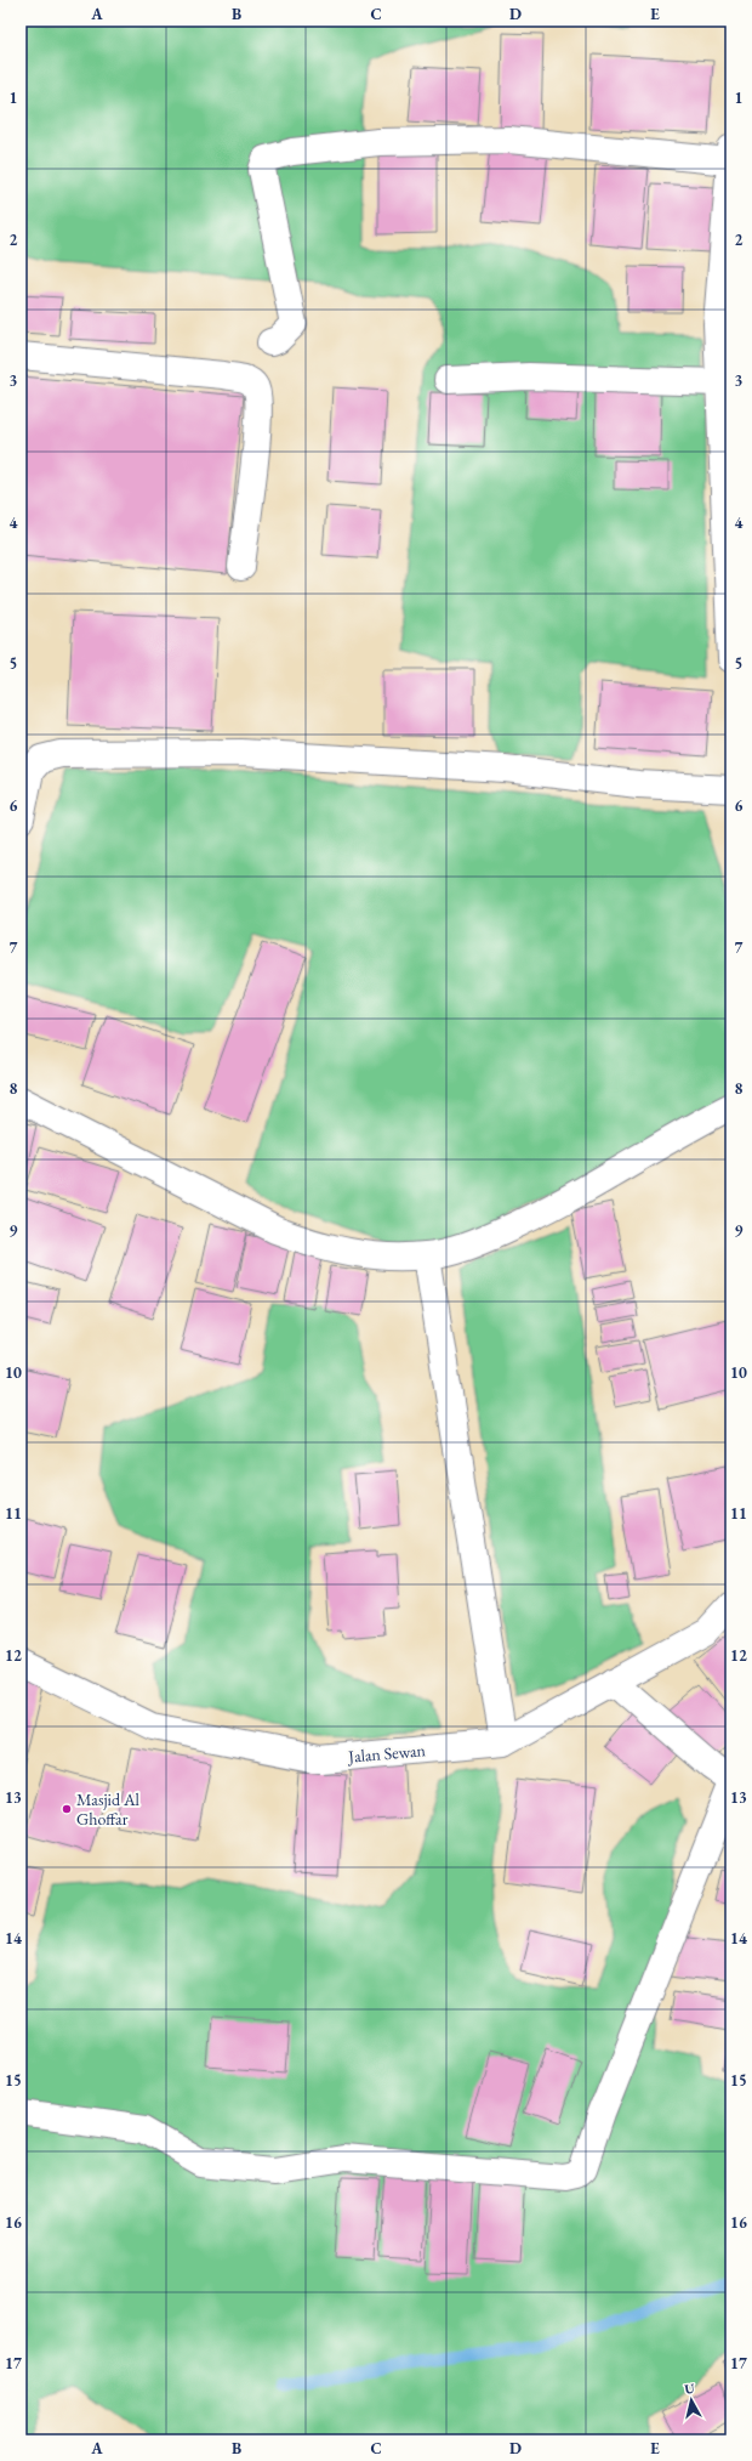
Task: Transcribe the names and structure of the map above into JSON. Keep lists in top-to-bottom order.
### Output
{
  "streets": {
    "street": ["Jalan Sewan"]
  },
  "places": ["Masjid Al Ghoffar"],
  "north": "top",
  "grid": {
    "columns": [
      "A",
      "B",
      "C",
      "D",
      "E"
    ],
    "rows": [
      "1",
      "2",
      "3",
      "4",
      "5",
      "6",
      "7",
      "8",
      "9",
      "10",
      "11",
      "12",
      "13",
      "14",
      "15",
      "16",
      "17"
    ]
  }
}
